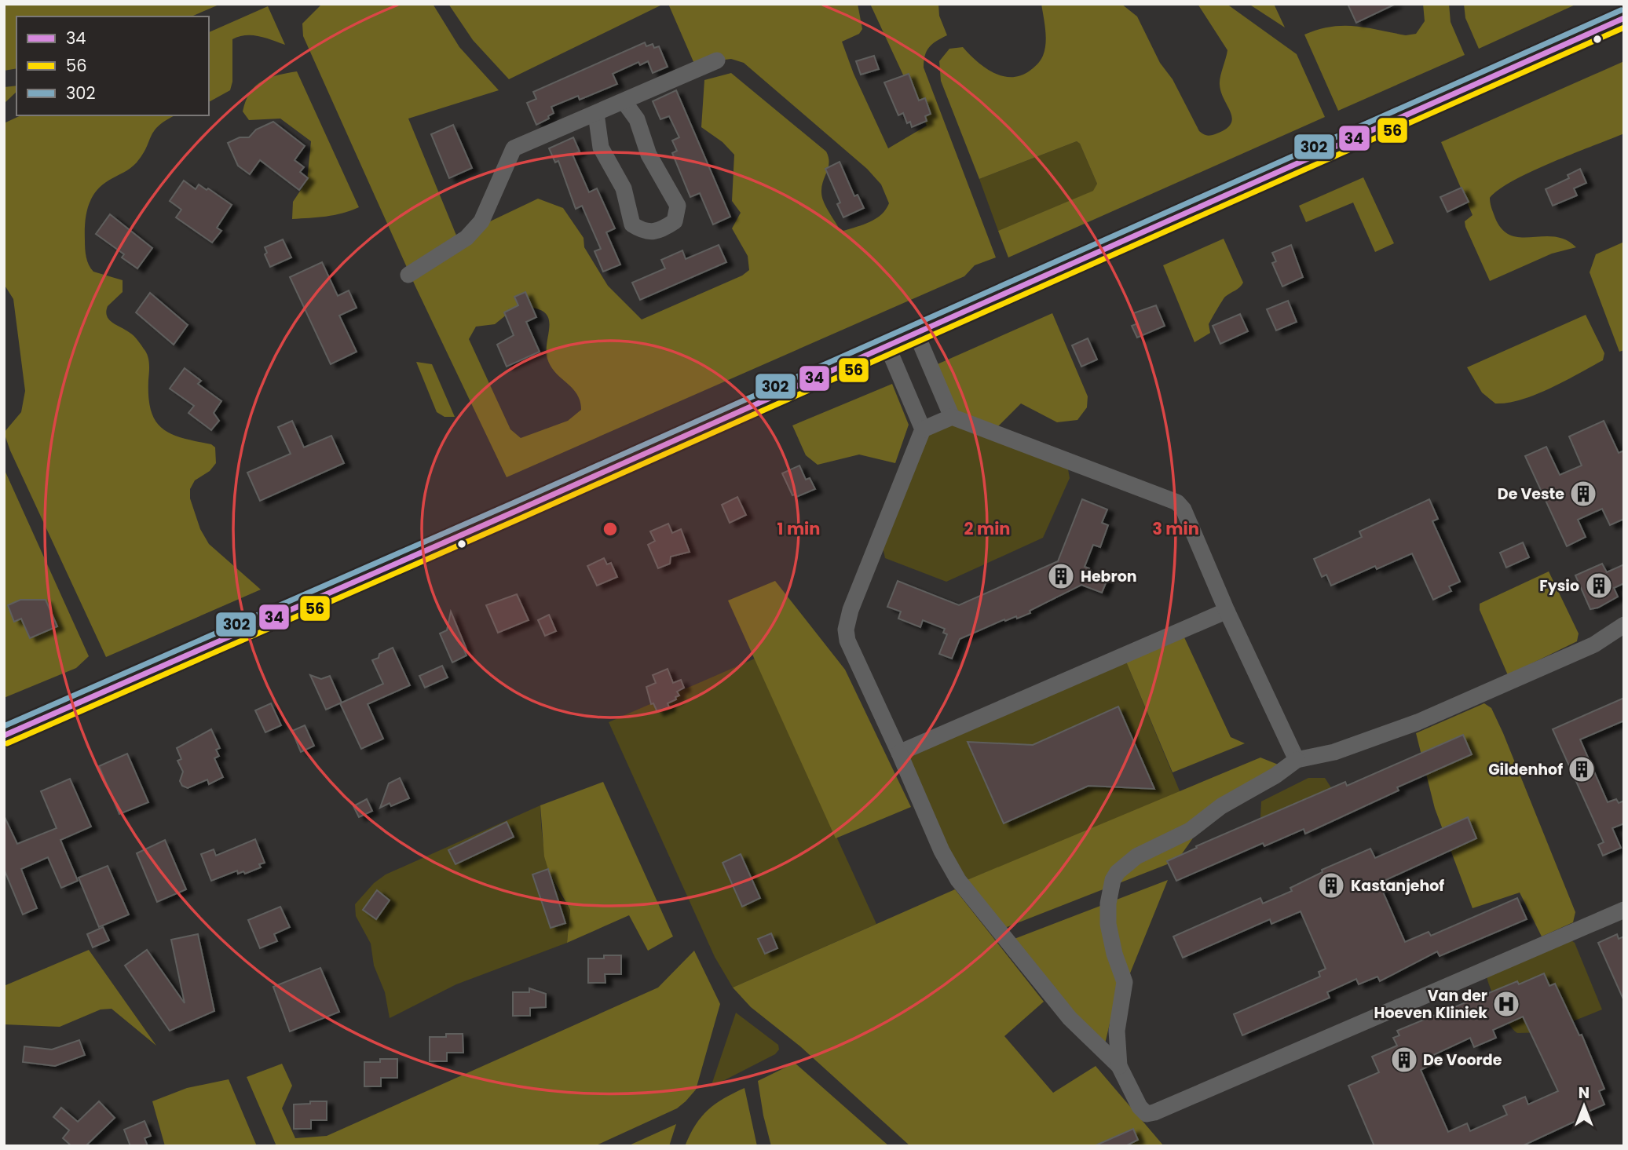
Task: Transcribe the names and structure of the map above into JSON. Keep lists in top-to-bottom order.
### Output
{
  "places": {
    "building": [
      "De Veste",
      "Hebron",
      "Fysio",
      "Gildenhof",
      "Kastanjehof",
      "De Voorde"
    ],
    "hospital": ["Van der Hoeven Kliniek"]
  },
  "lines": ["transit line 302", "transit line 34", "transit line 56"],
  "legend": ["34", "56", "302"],
  "north": "top",
  "rings": ["1 min", "2 min", "3 min"]
}
